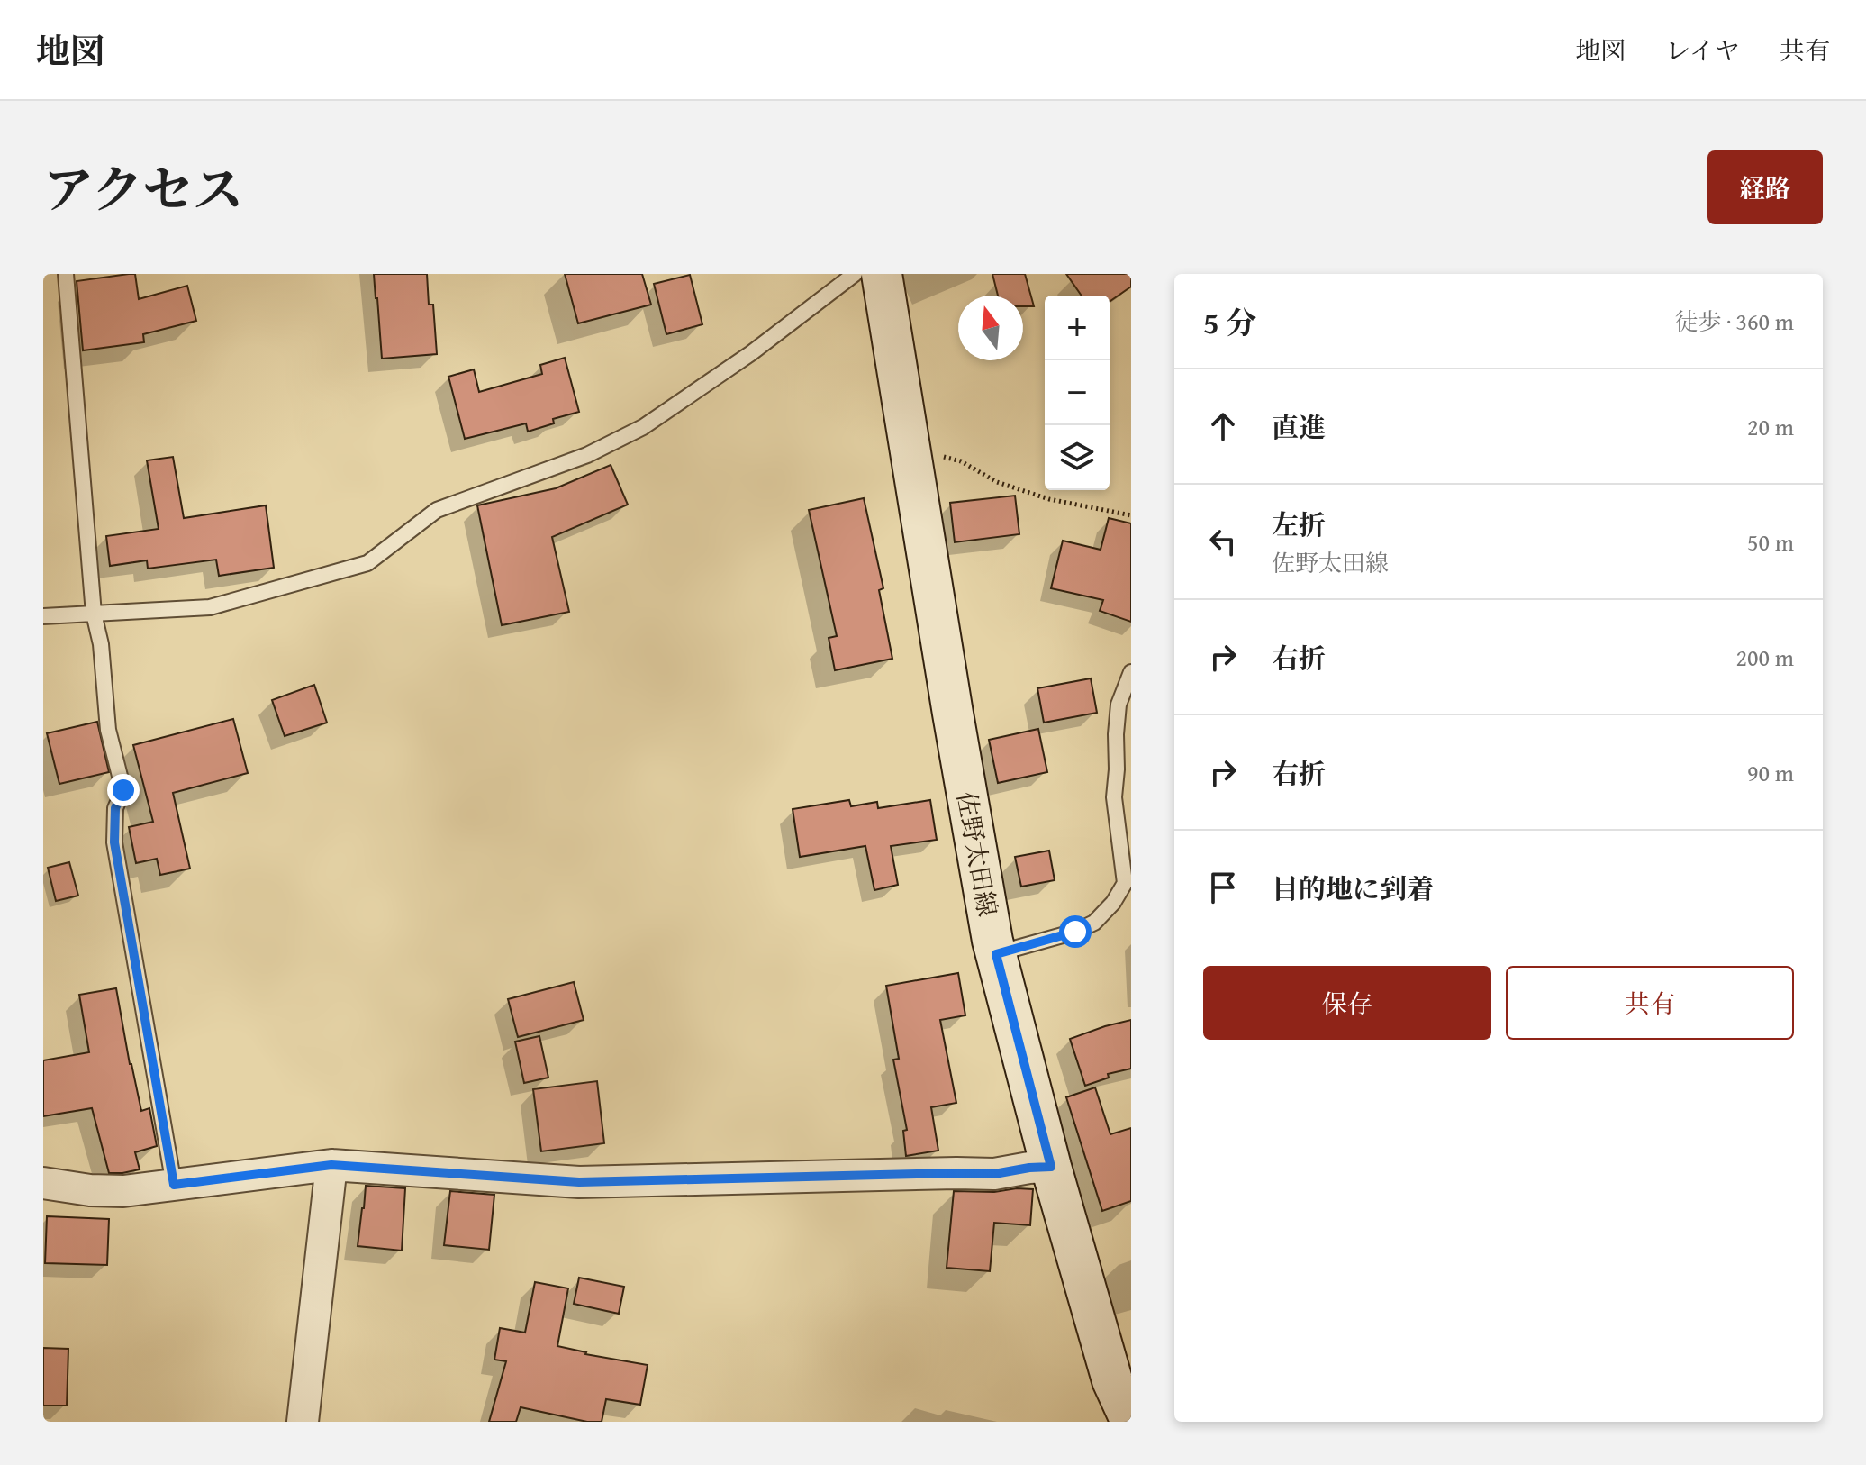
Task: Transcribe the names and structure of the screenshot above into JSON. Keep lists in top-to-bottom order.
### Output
{
  "streets": {
    "main road": ["佐野太田線"]
  },
  "north": "top",
  "page": {
    "header": "地図",
    "nav": ["地図", "レイヤ", "共有"],
    "title": "アクセス",
    "buttons": [
      "経路",
      ["保存", "共有"]
    ],
    "heading": ["5 分", "徒歩 · 360 m"],
    "map_buttons": ["+", "−"],
    "list": [
      ["直進", "20 m"],
      ["左折", "佐野太田線", "50 m"],
      ["右折", "200 m"],
      ["右折", "90 m"],
      "目的地に到着"
    ]
  }
}
